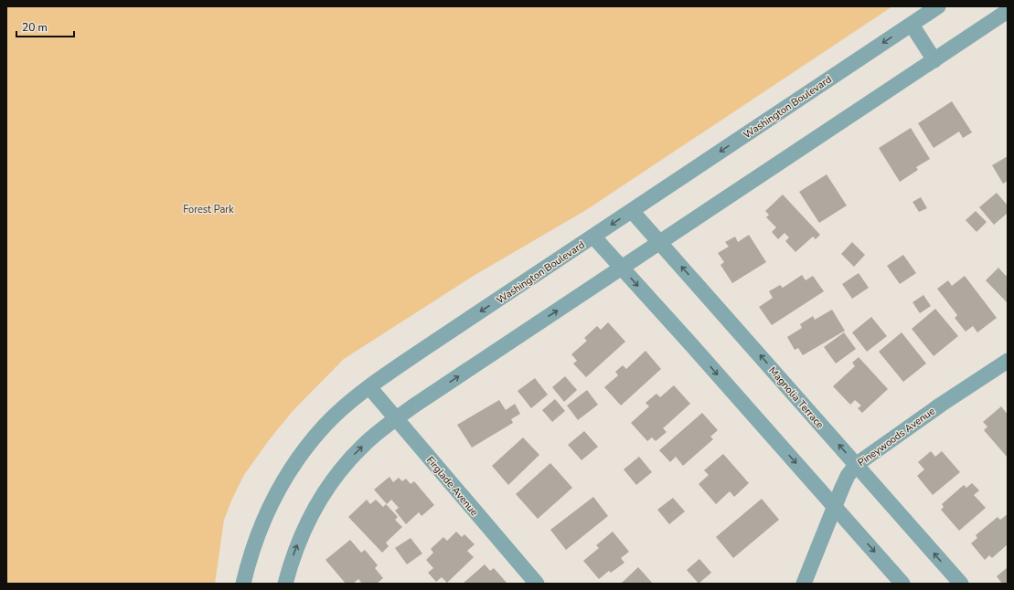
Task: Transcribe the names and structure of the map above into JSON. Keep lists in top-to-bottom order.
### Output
{
  "streets": {
    "street": [
      "Washington Boulevard",
      "Magnolia Terrace",
      "Pineywoods Avenue",
      "Firglade Avenue"
    ]
  },
  "crossings": [
    ["Washington Boulevard", "Magnolia Terrace"],
    ["Washington Boulevard", "Firglade Avenue"],
    ["Magnolia Terrace", "Pineywoods Avenue"]
  ],
  "parks": ["Forest Park"],
  "scale_bar": "20 m"
}
